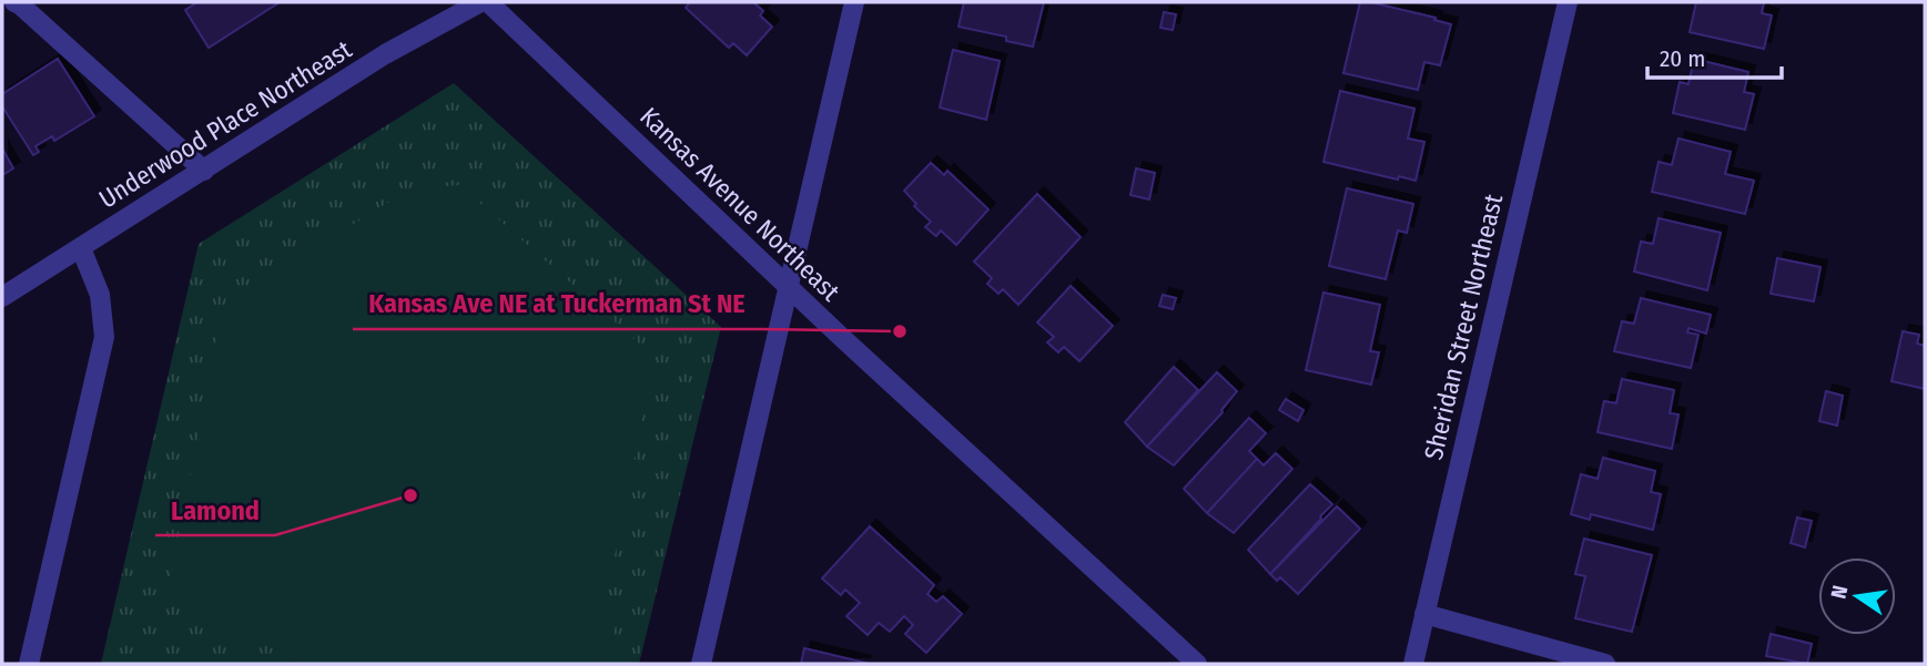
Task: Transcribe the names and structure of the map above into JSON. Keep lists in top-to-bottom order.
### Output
{
  "streets": {
    "street": ["Underwood Place Northeast", "Kansas Avenue Northeast", "Sheridan Street Northeast"]
  },
  "places": ["Kansas Ave NE at Tuckerman St NE", "Lamond"],
  "scale_bar": "20 m",
  "north": "left"
}
